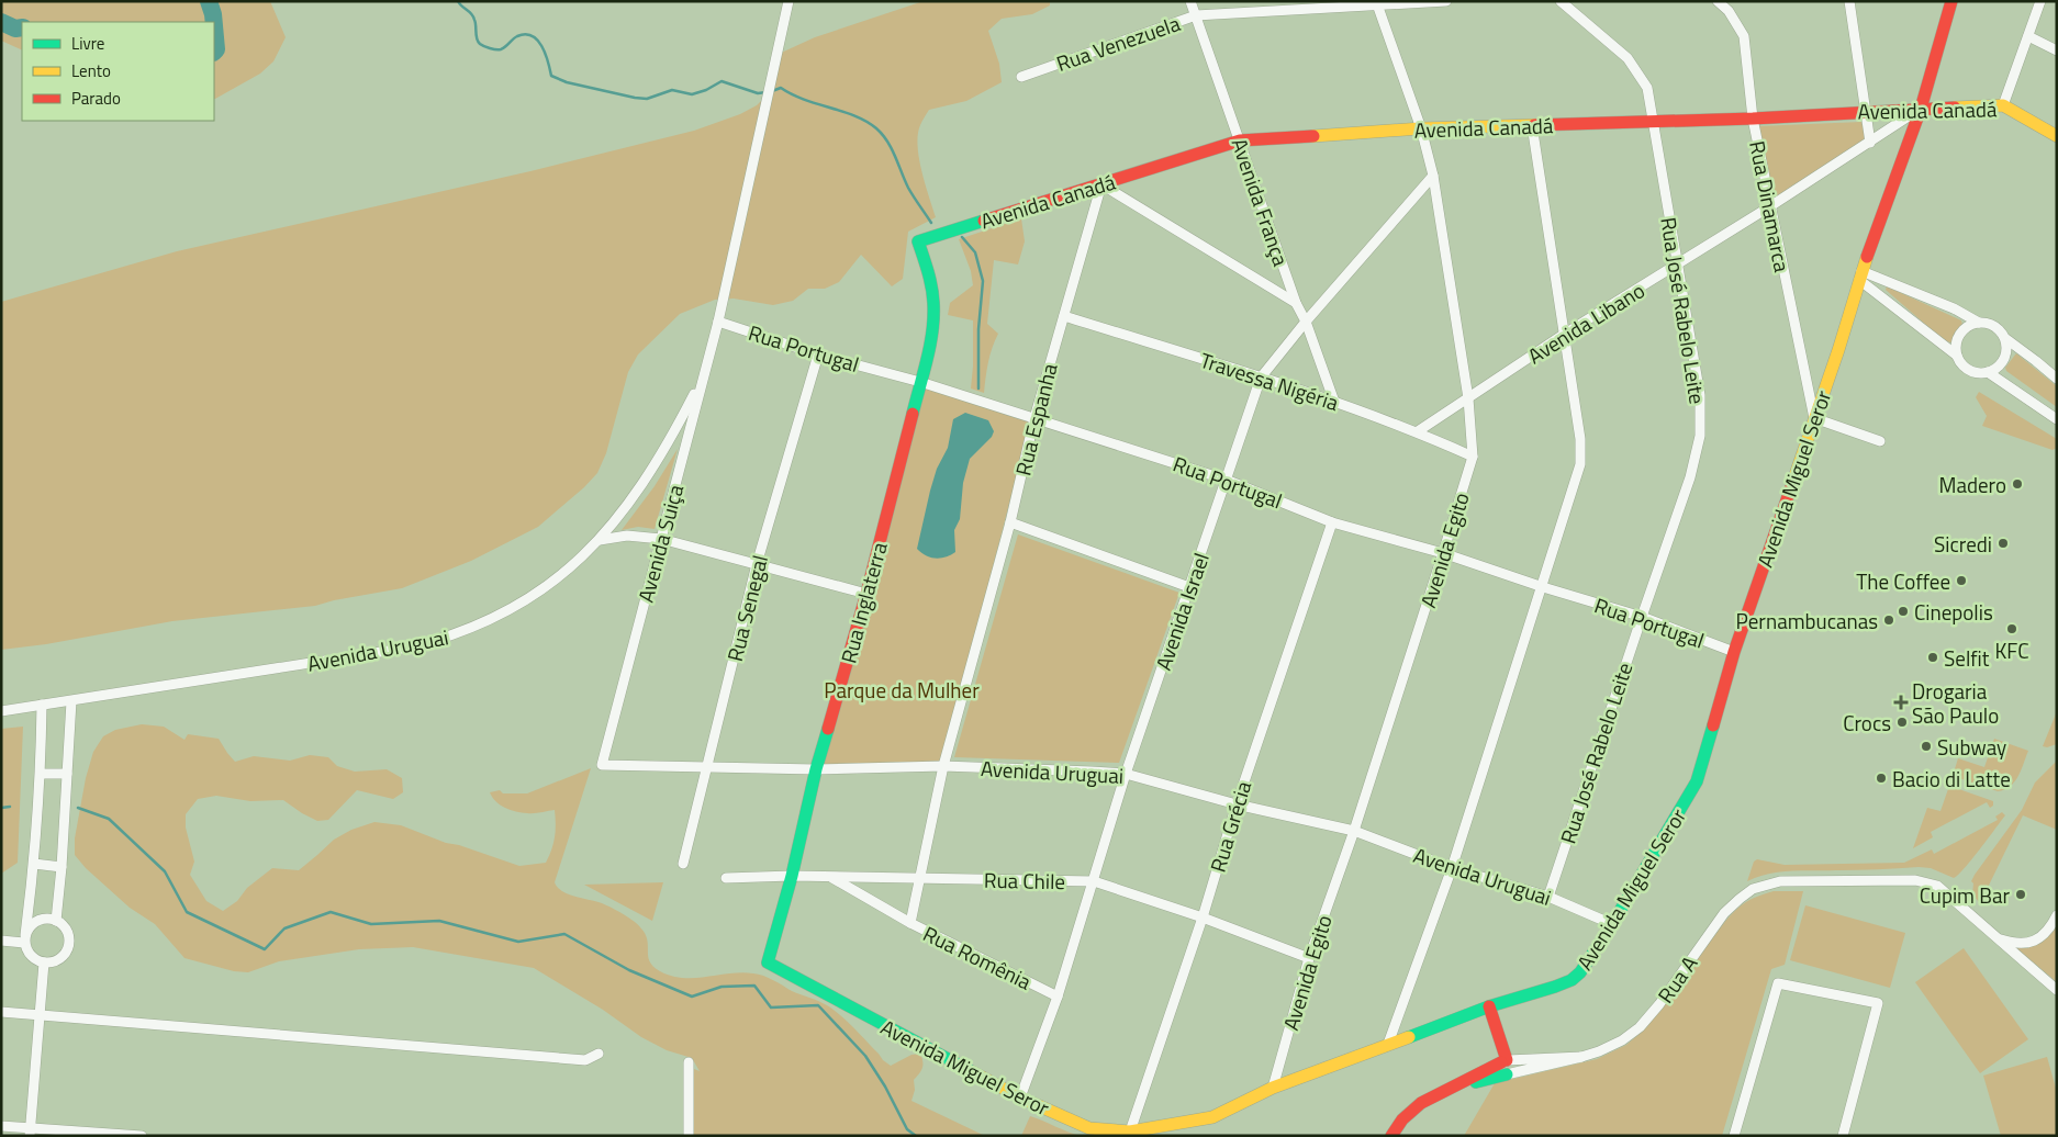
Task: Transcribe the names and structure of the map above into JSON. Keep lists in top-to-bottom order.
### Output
{
  "streets": {
    "street": [
      "Rua Venezuela",
      "Avenida Canadá",
      "Avenida França",
      "Rua Dinamarca",
      "Rua José Rabelo Leite",
      "Avenida Libano",
      "Rua Portugal",
      "Travessa Nigéria",
      "Rua Espanha",
      "Avenida Miguel Seror",
      "Avenida Suiça",
      "Avenida Egito",
      "Rua Inglaterra",
      "Rua Senegal",
      "Avenida Israel",
      "Avenida Uruguai",
      "Rua Grécia",
      "Rua Chile",
      "Rua Romênia",
      "Rua A"
    ]
  },
  "crossings": [
    ["Rua Venezuela", "Avenida França"],
    ["Rua Venezuela", "Avenida Egito"],
    ["Avenida Canadá", "Avenida França"],
    ["Avenida Canadá", "Rua Dinamarca"],
    ["Avenida Canadá", "Rua José Rabelo Leite"],
    ["Avenida Canadá", "Avenida Libano"],
    ["Avenida Canadá", "Rua Espanha"],
    ["Avenida Canadá", "Avenida Miguel Seror"],
    ["Avenida Canadá", "Avenida Egito"],
    ["Avenida Canadá", "Rua Inglaterra"],
    ["Avenida França", "Travessa Nigéria"],
    ["Avenida França", "Avenida Israel"],
    ["Rua Dinamarca", "Avenida Libano"],
    ["Rua Dinamarca", "Avenida Miguel Seror"],
    ["Rua José Rabelo Leite", "Avenida Libano"],
    ["Rua José Rabelo Leite", "Rua Portugal"],
    ["Rua José Rabelo Leite", "Avenida Uruguai"],
    ["Avenida Libano", "Travessa Nigéria"],
    ["Avenida Libano", "Avenida Miguel Seror"],
    ["Avenida Libano", "Avenida Egito"],
    ["Rua Portugal", "Rua Espanha"],
    ["Rua Portugal", "Avenida Miguel Seror"],
    ["Rua Portugal", "Avenida Suiça"],
    ["Rua Portugal", "Avenida Egito"],
    ["Rua Portugal", "Rua Inglaterra"],
    ["Rua Portugal", "Rua Senegal"],
    ["Rua Portugal", "Avenida Israel"],
    ["Rua Portugal", "Rua Grécia"],
    ["Travessa Nigéria", "Rua Espanha"],
    ["Travessa Nigéria", "Avenida Egito"],
    ["Travessa Nigéria", "Avenida Israel"],
    ["Rua Espanha", "Avenida Uruguai"],
    ["Rua Espanha", "Rua Chile"],
    ["Rua Espanha", "Rua Romênia"],
    ["Avenida Miguel Seror", "Avenida Egito"],
    ["Avenida Miguel Seror", "Rua Inglaterra"],
    ["Avenida Miguel Seror", "Avenida Israel"],
    ["Avenida Miguel Seror", "Avenida Uruguai"],
    ["Avenida Miguel Seror", "Rua Grécia"],
    ["Avenida Suiça", "Avenida Uruguai"],
    ["Avenida Egito", "Avenida Israel"],
    ["Avenida Egito", "Avenida Uruguai"],
    ["Avenida Egito", "Rua Chile"],
    ["Rua Inglaterra", "Avenida Uruguai"],
    ["Rua Inglaterra", "Rua Chile"],
    ["Rua Senegal", "Avenida Uruguai"],
    ["Avenida Israel", "Avenida Uruguai"],
    ["Avenida Israel", "Rua Chile"],
    ["Avenida Israel", "Rua Romênia"],
    ["Avenida Uruguai", "Rua Grécia"],
    ["Rua Grécia", "Rua Chile"],
    ["Rua Chile", "Rua Romênia"]
  ],
  "parks": ["Parque da Mulher"],
  "places": {
    "other": [
      "Madero",
      "Sicredi",
      "The Coffee",
      "Cinepolis",
      "Pernambucanas",
      "KFC",
      "Selfit",
      "Crocs",
      "Subway",
      "Bacio di Latte",
      "Cupim Bar"
    ],
    "health": ["Drogaria São Paulo"]
  },
  "legend": ["Livre", "Lento", "Parado"]
}
